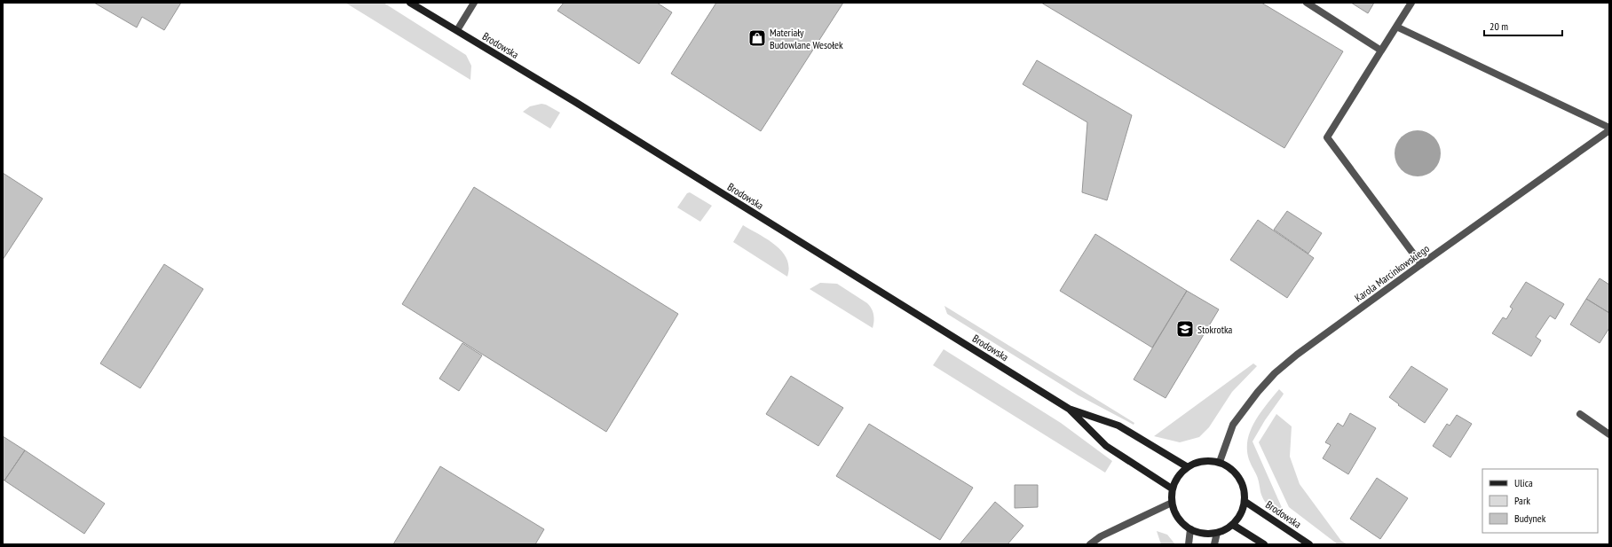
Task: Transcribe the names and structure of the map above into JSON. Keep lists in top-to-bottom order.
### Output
{
  "streets": {
    "street": ["Brodowska", "Karola Marcinkowskiego"]
  },
  "crossings": [
    ["Brodowska", "Karola Marcinkowskiego"]
  ],
  "places": {
    "shop": ["Materiały Budowlane Wesołek"],
    "school or university": ["Stokrotka"]
  },
  "legend": ["Ulica", "Park", "Budynek"],
  "scale_bar": "20 m"
}
